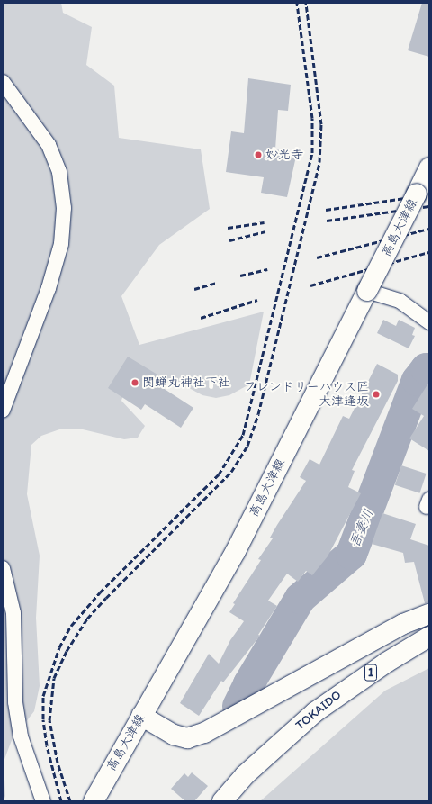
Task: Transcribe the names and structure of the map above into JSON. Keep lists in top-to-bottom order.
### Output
{
  "streets": {
    "main road": ["高島大津線", "1", "TOKAIDO"]
  },
  "water": ["吾妻川"],
  "places": ["妙光寺", "関蝉丸神社下社", "フレンドリーハウス匠 大津逢坂"]
}
